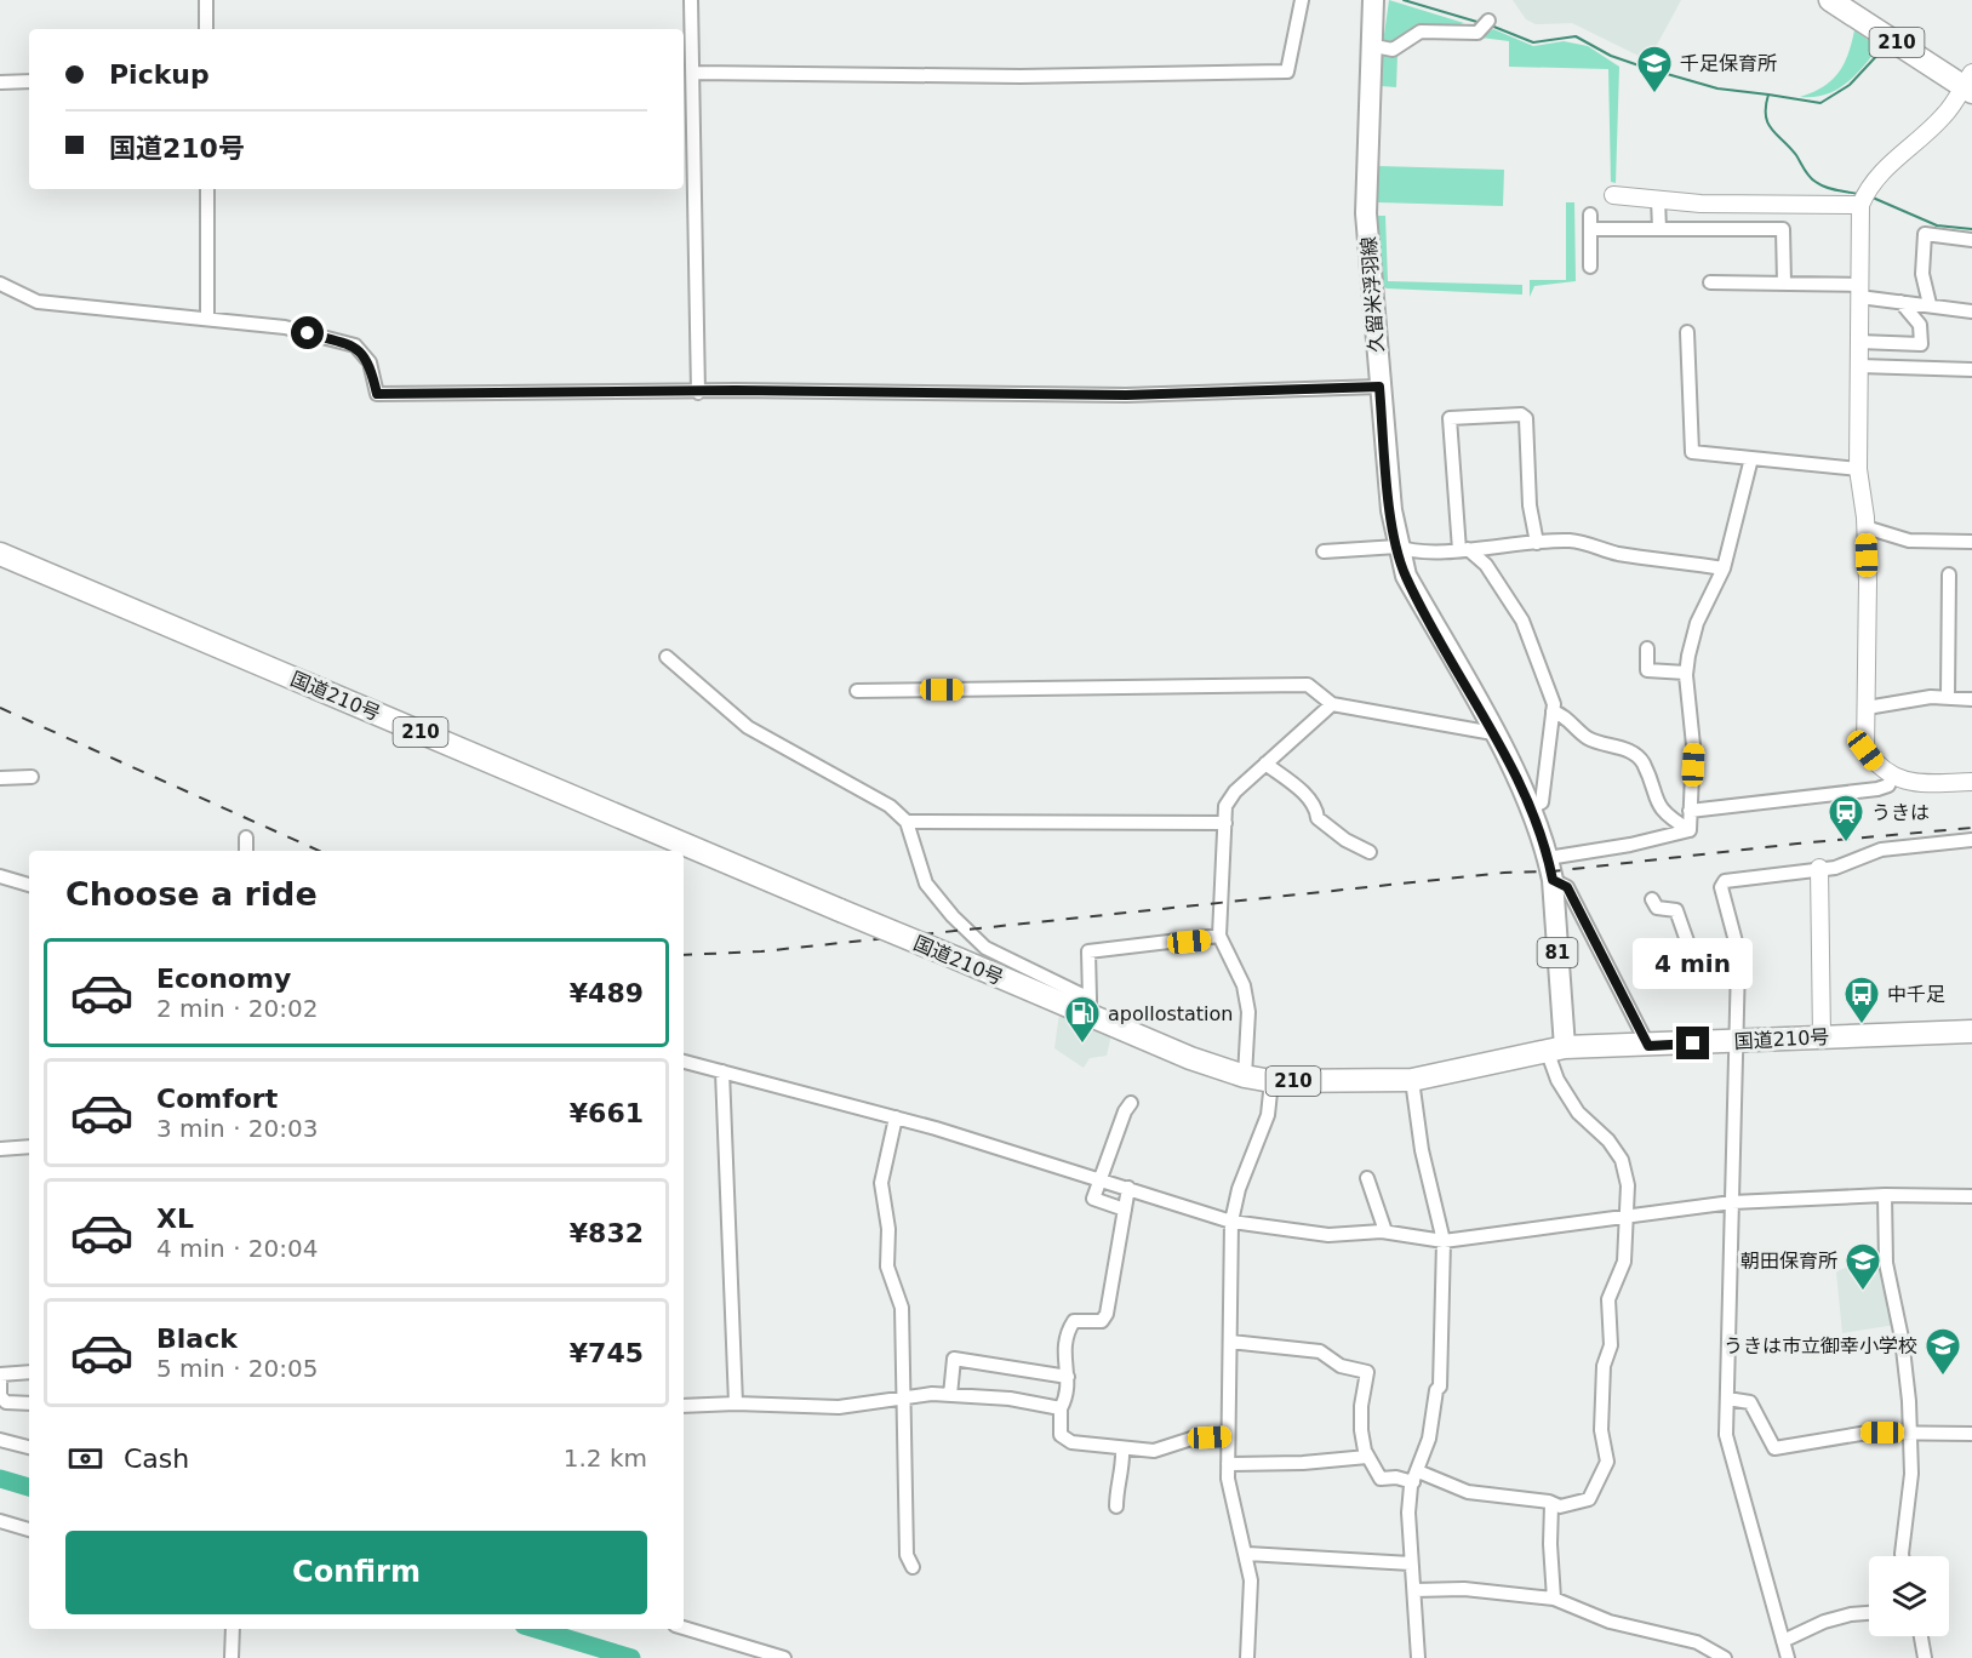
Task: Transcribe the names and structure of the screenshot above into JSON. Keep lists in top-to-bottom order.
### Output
{
  "streets": {
    "highway": ["210", "国道210号"],
    "main road": ["久留米浮羽線", "81"]
  },
  "crossings": [
    ["久留米浮羽線", "81"],
    ["国道210号", "81"]
  ],
  "places": {
    "school or university": ["千足保育所", "朝田保育所", "うきは市立御幸小学校"],
    "station": ["うきは"],
    "bus stop": ["中千足"],
    "fuel station": ["apollostation"]
  },
  "page": {
    "banner": ["Pickup", "国道210号"],
    "heading": "Choose a ride",
    "bubble": "4 min",
    "list": [
      {
        "name": "Economy",
        "note": "2 min · 20:02",
        "value": "¥489"
      },
      {
        "name": "Comfort",
        "note": "3 min · 20:03",
        "value": "¥661"
      },
      {
        "name": "XL",
        "note": "4 min · 20:04",
        "value": "¥832"
      },
      {
        "name": "Black",
        "note": "5 min · 20:05",
        "value": "¥745"
      }
    ],
    "pay": ["Cash", "1.2 km"],
    "buttons": "Confirm"
  }
}
